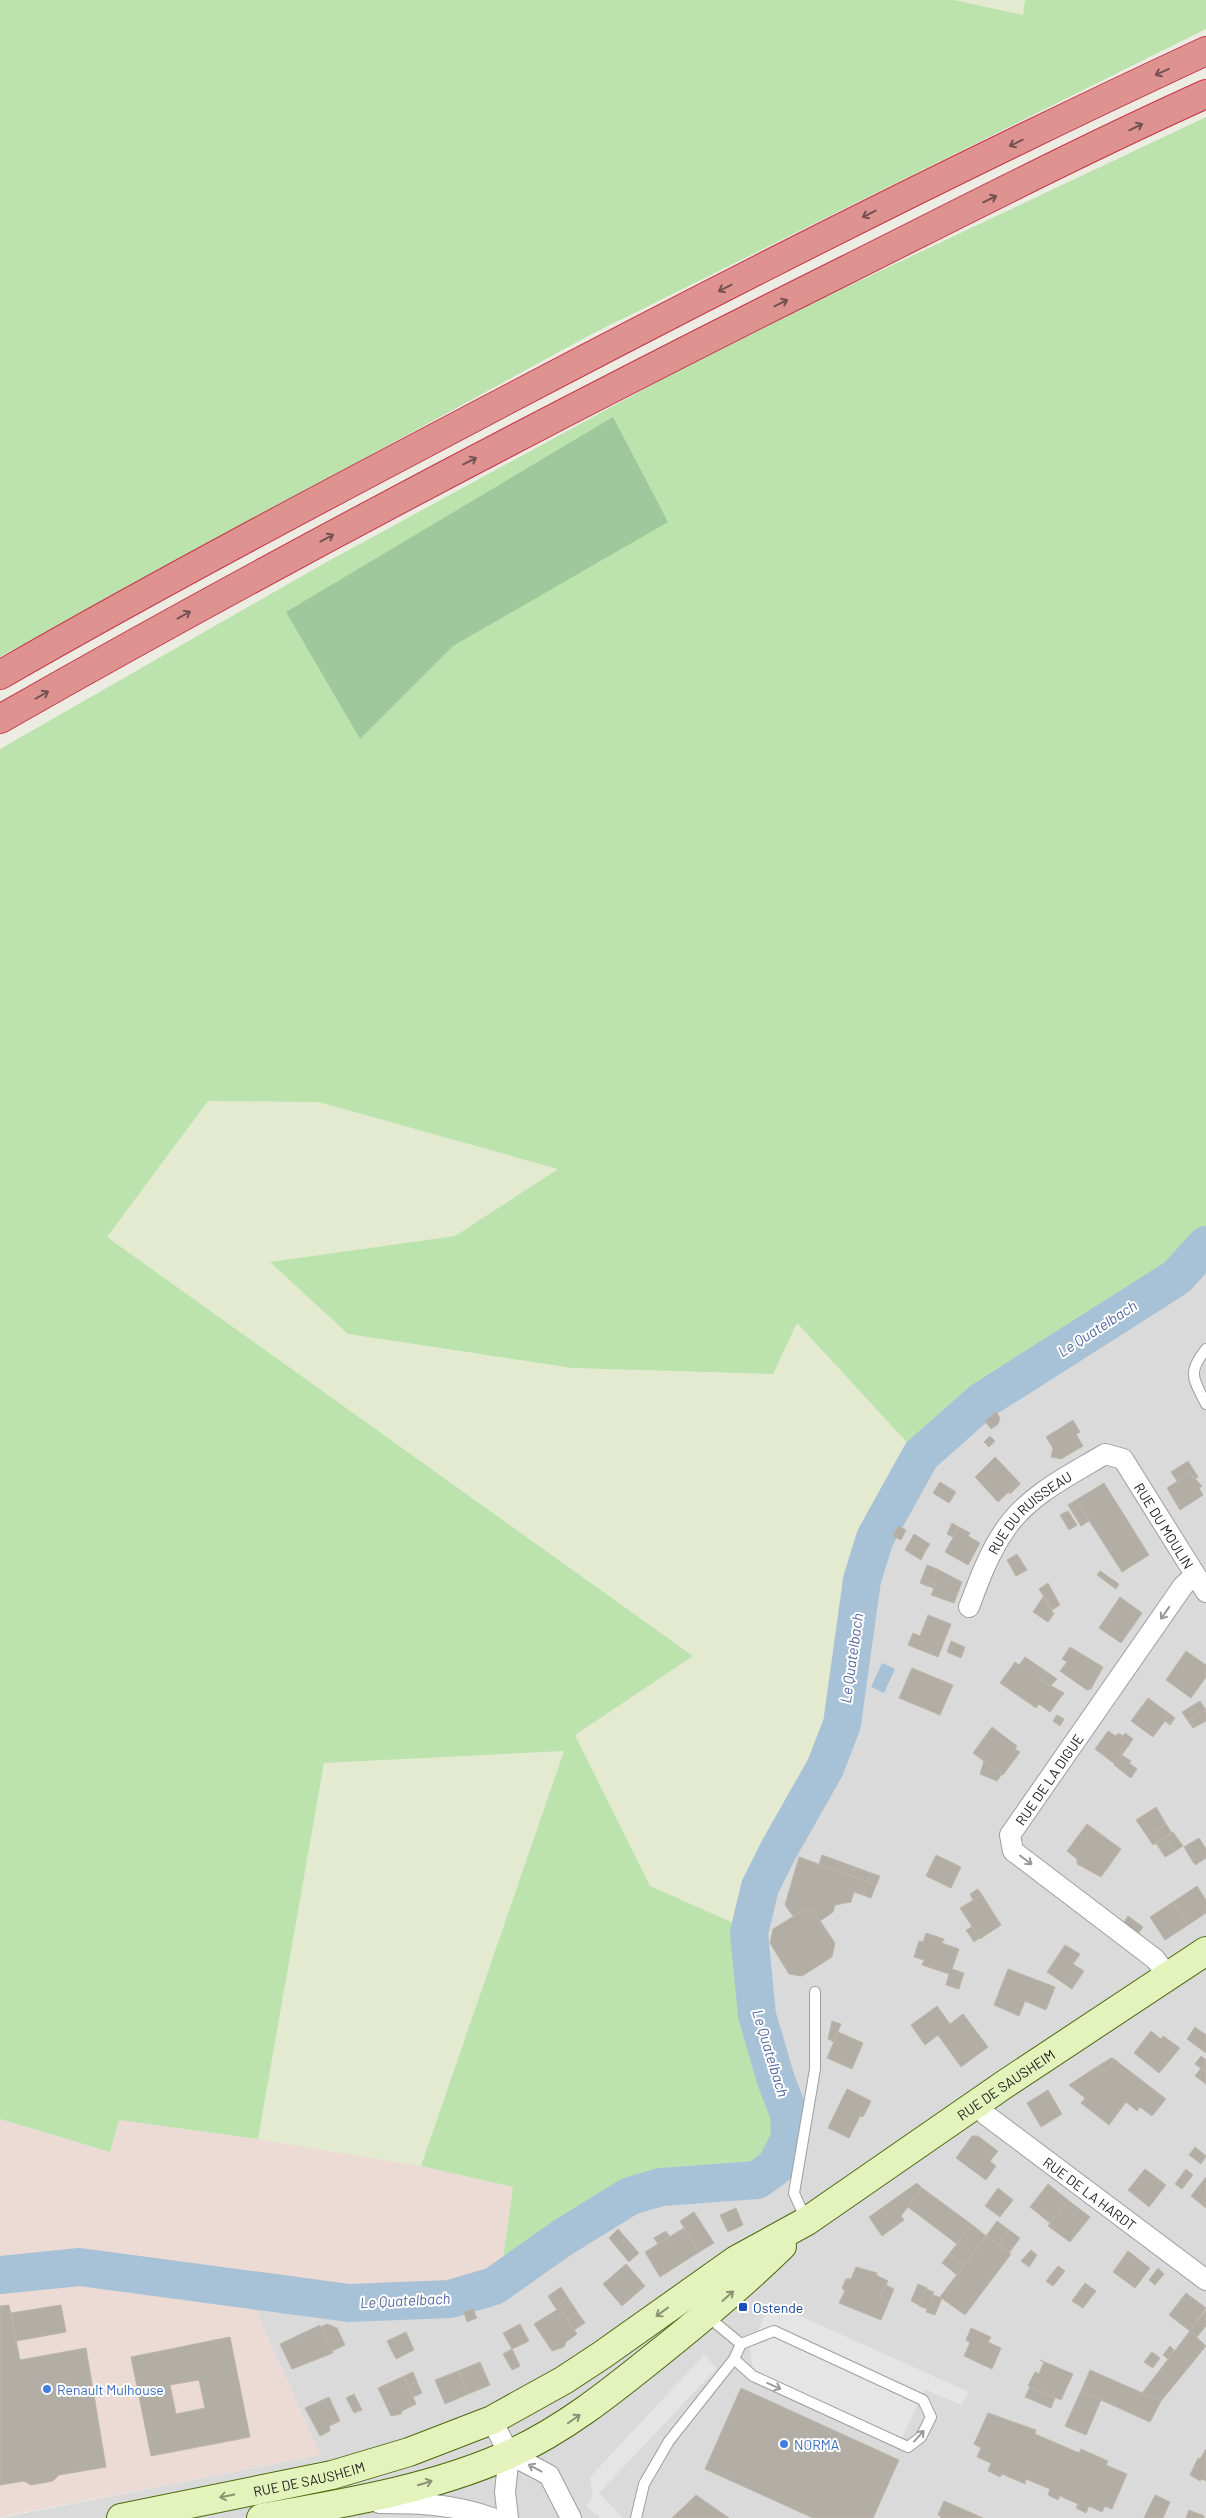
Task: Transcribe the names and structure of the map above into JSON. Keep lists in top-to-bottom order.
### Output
{
  "streets": {
    "main road": ["RUE DE SAUSHEIM"],
    "street": [
      "RUE DU RUISSEAU",
      "RUE DU MOULIN",
      "RUE DE LA DIGUE",
      "RUE DE LA HARDT"
    ]
  },
  "crossings": [
    ["RUE DU RUISSEAU", "RUE DU MOULIN"],
    ["RUE DU MOULIN", "RUE DE LA DIGUE"],
    ["RUE DE LA DIGUE", "RUE DE SAUSHEIM"],
    ["RUE DE SAUSHEIM", "RUE DE LA HARDT"]
  ],
  "water": ["Le Quatelbach"],
  "places": {
    "transit": ["Ostende"],
    "other": ["Renault Mulhouse", "NORMA"]
  }
}
